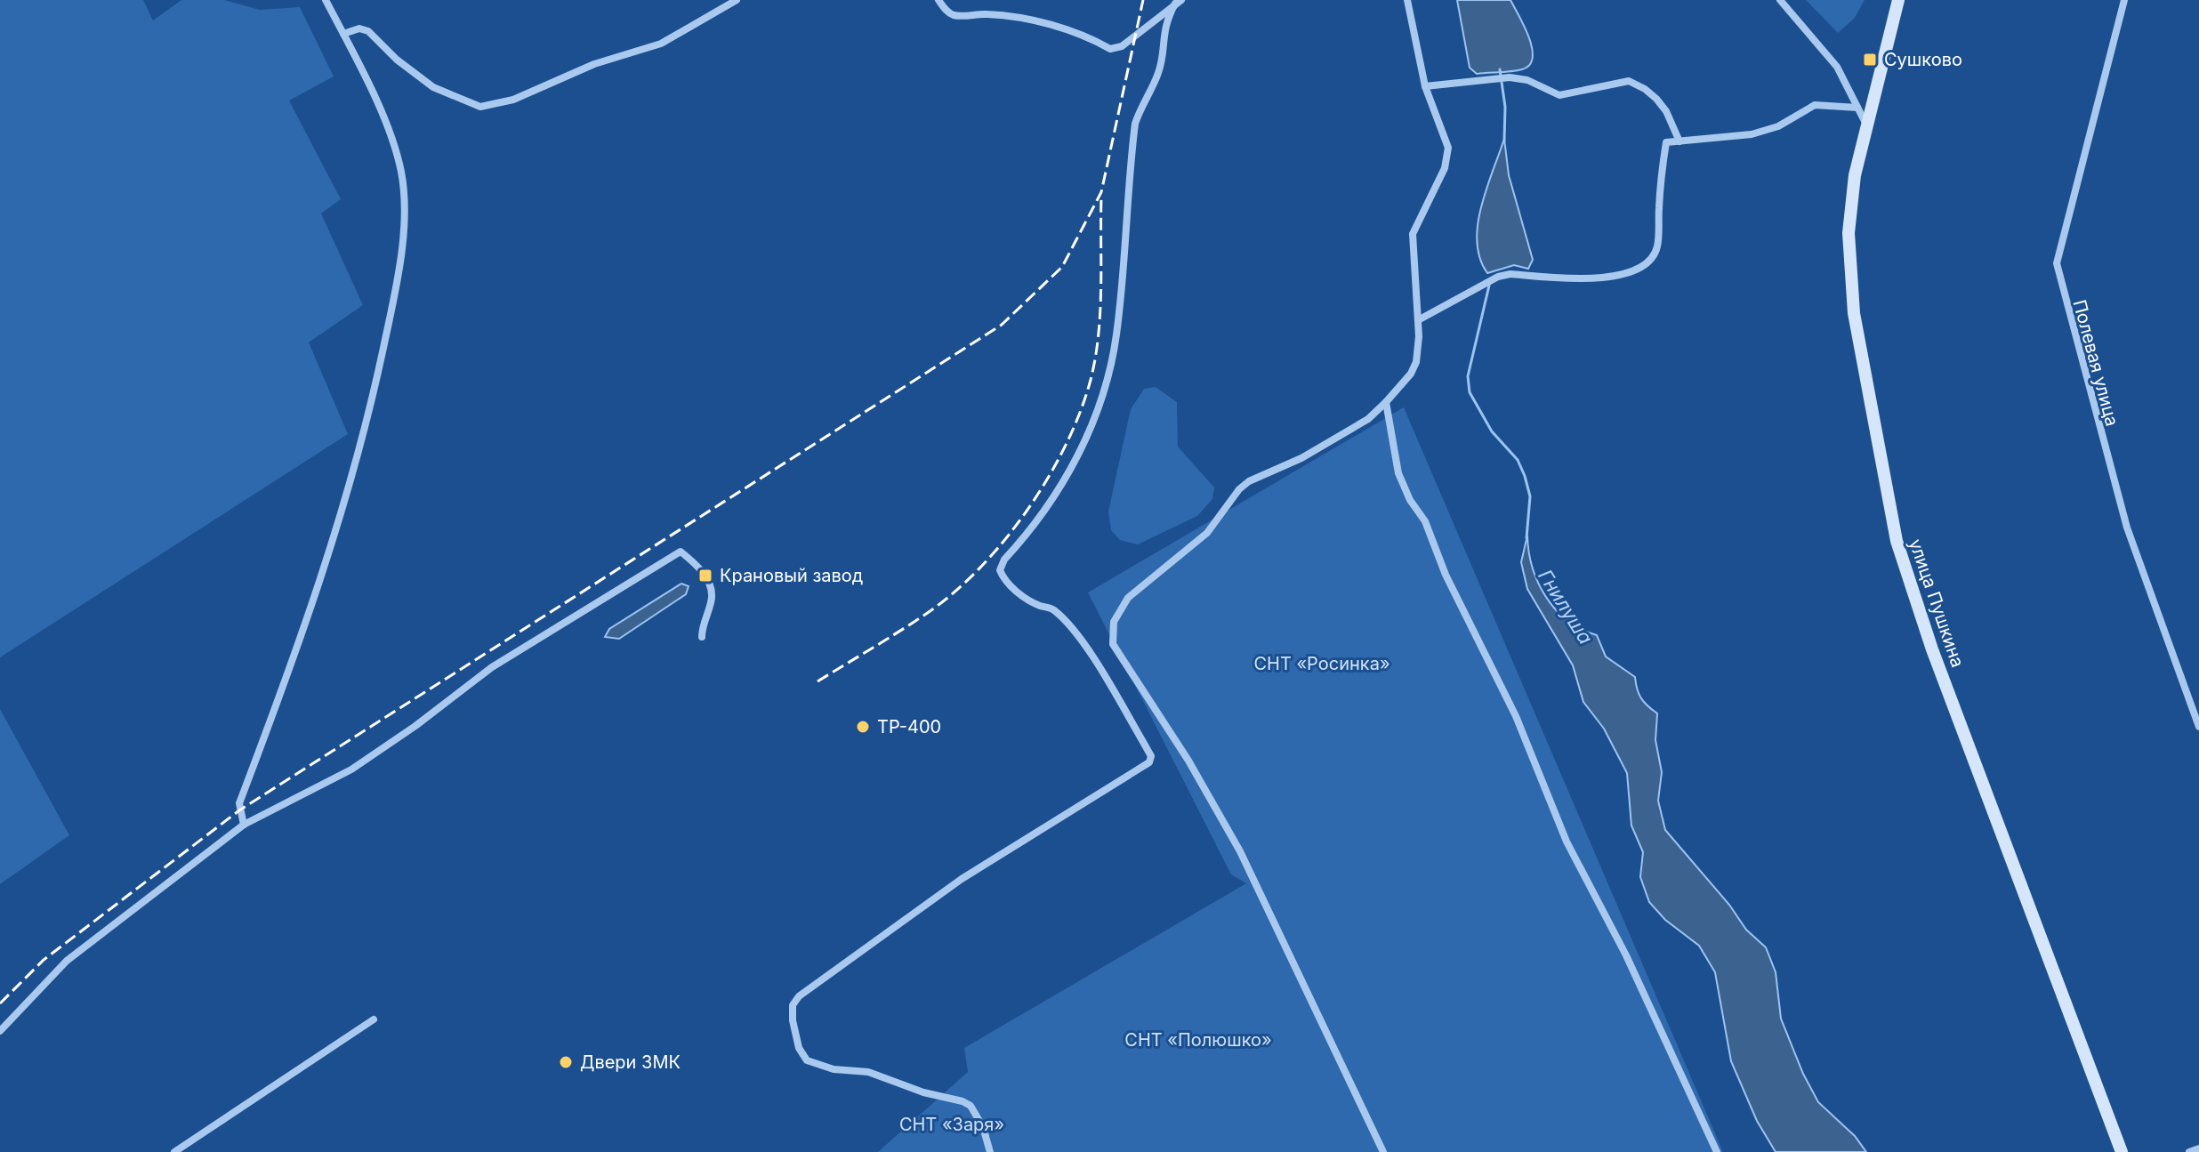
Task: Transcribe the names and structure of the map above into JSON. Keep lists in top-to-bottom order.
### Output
{
  "streets": {
    "main road": ["улица Пушкина"],
    "street": ["Полевая улица"]
  },
  "water": ["Гнилуша"],
  "parks": ["СНТ «Росинка»", "СНТ «Полюшко»", "СНТ «Заря»"],
  "places": {
    "transit": ["Сушково", "Крановый завод"],
    "other": ["ТР-400", "Двери ЗМК"]
  }
}
